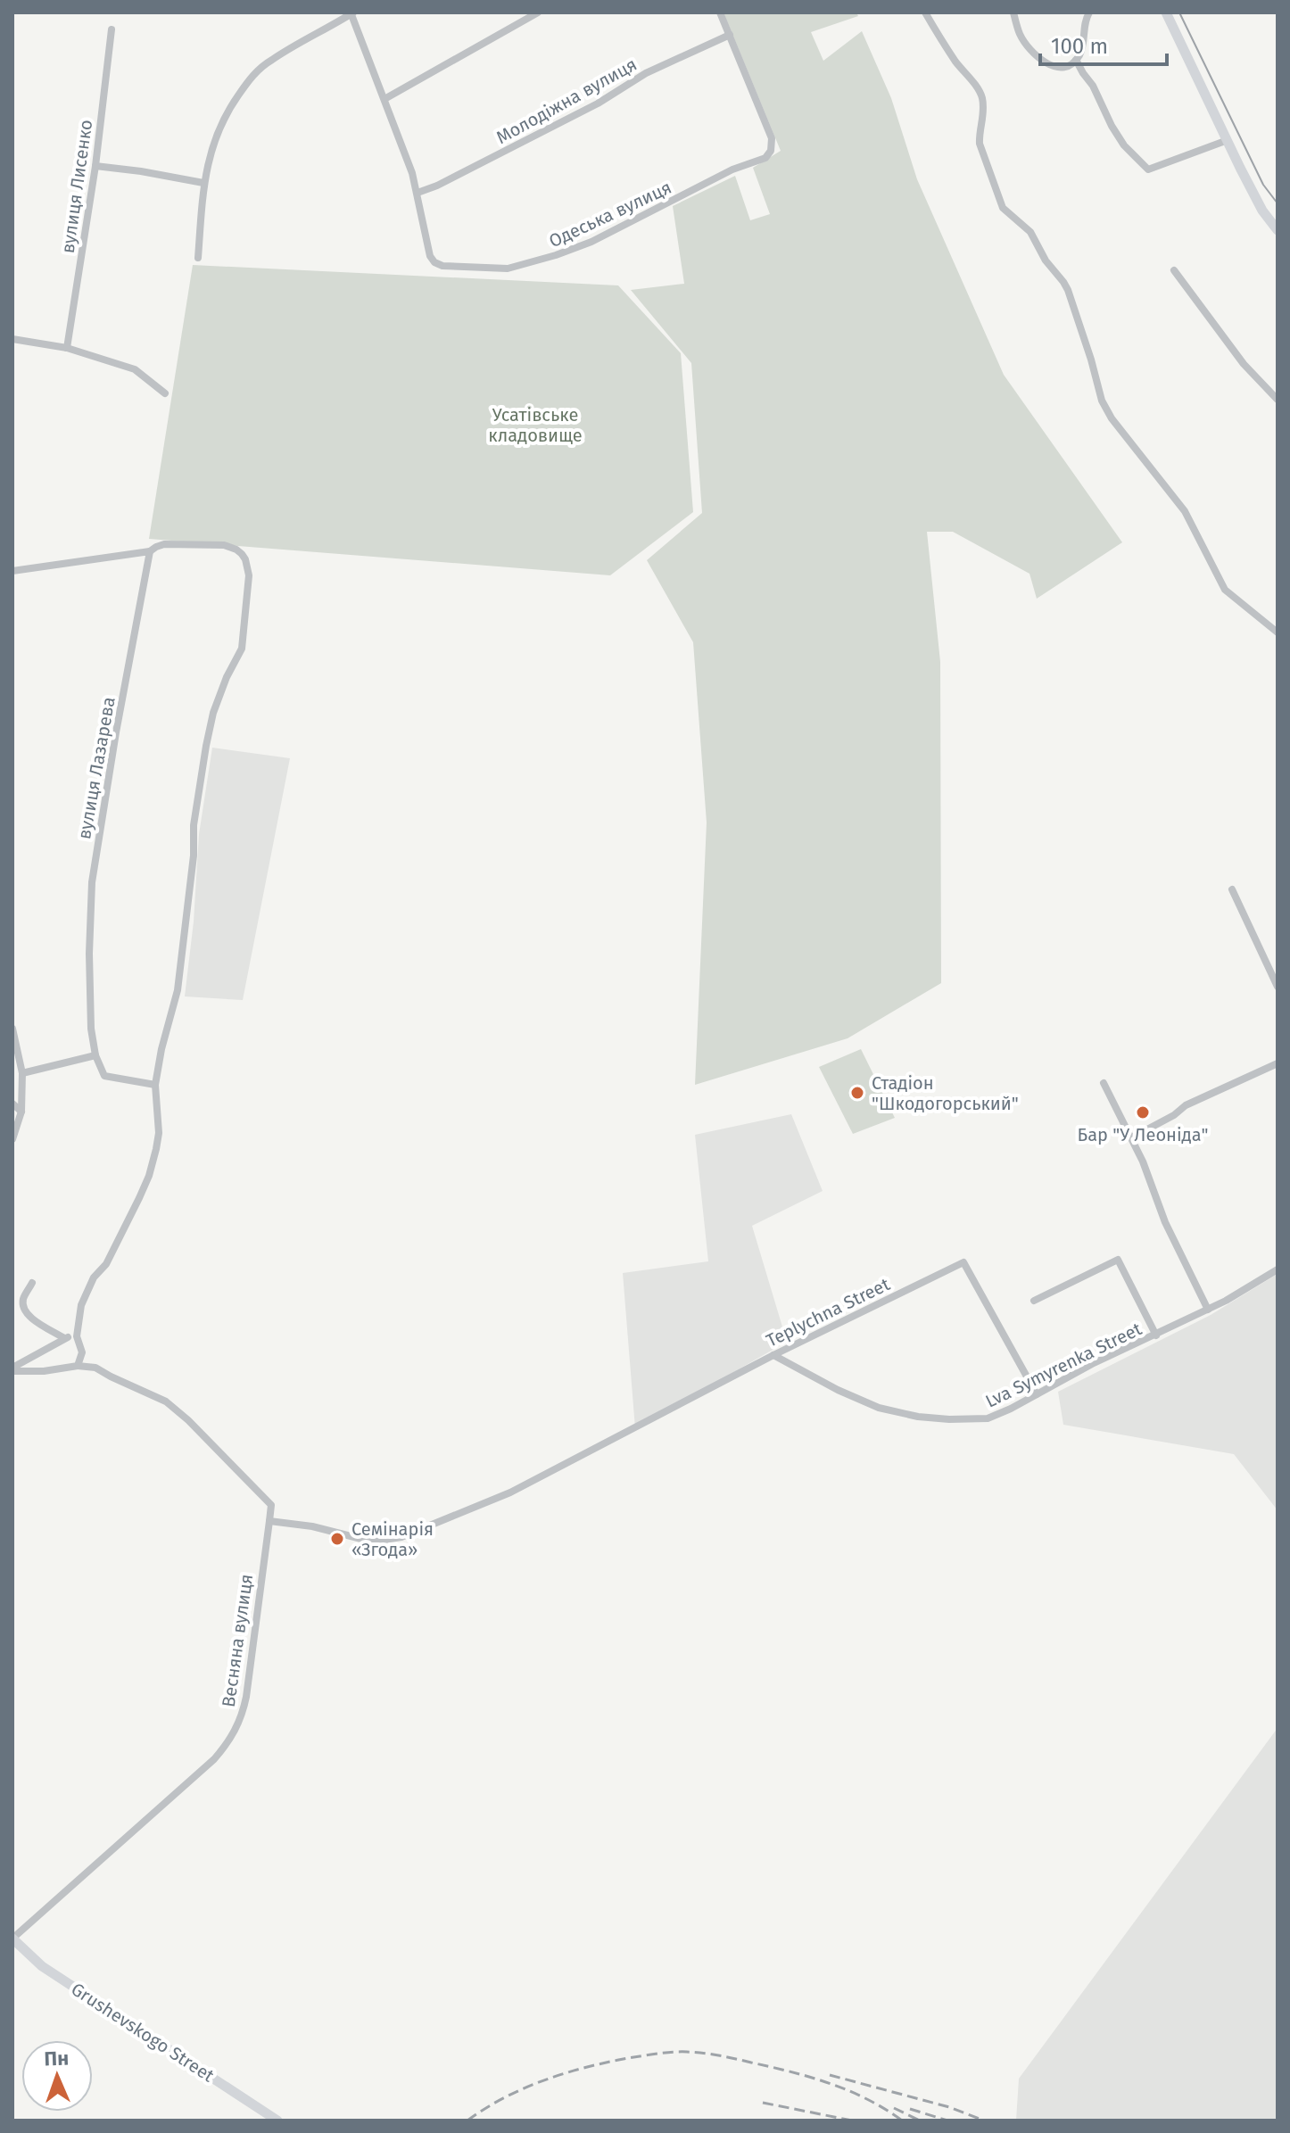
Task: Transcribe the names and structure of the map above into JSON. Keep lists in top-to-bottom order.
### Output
{
  "streets": {
    "main road": ["Grushevskogo Street"],
    "street": [
      "Молодіжна вулиця",
      "вулиця Лисенко",
      "Одеська вулиця",
      "вулиця Лазарева",
      "Teplychna Street",
      "Lva Symyrenka Street",
      "Весняна вулиця"
    ]
  },
  "crossings": [
    ["Молодіжна вулиця", "Одеська вулиця"],
    ["Teplychna Street", "Lva Symyrenka Street"],
    ["Teplychna Street", "Весняна вулиця"],
    ["Весняна вулиця", "Grushevskogo Street"]
  ],
  "parks": ["Усатівське кладовище"],
  "places": ["Стадіон \"Шкодогорський\"", "Бар \"У Леоніда\"", "Семінарія «Згода»"],
  "scale_bar": "100 m",
  "north": "top"
}
